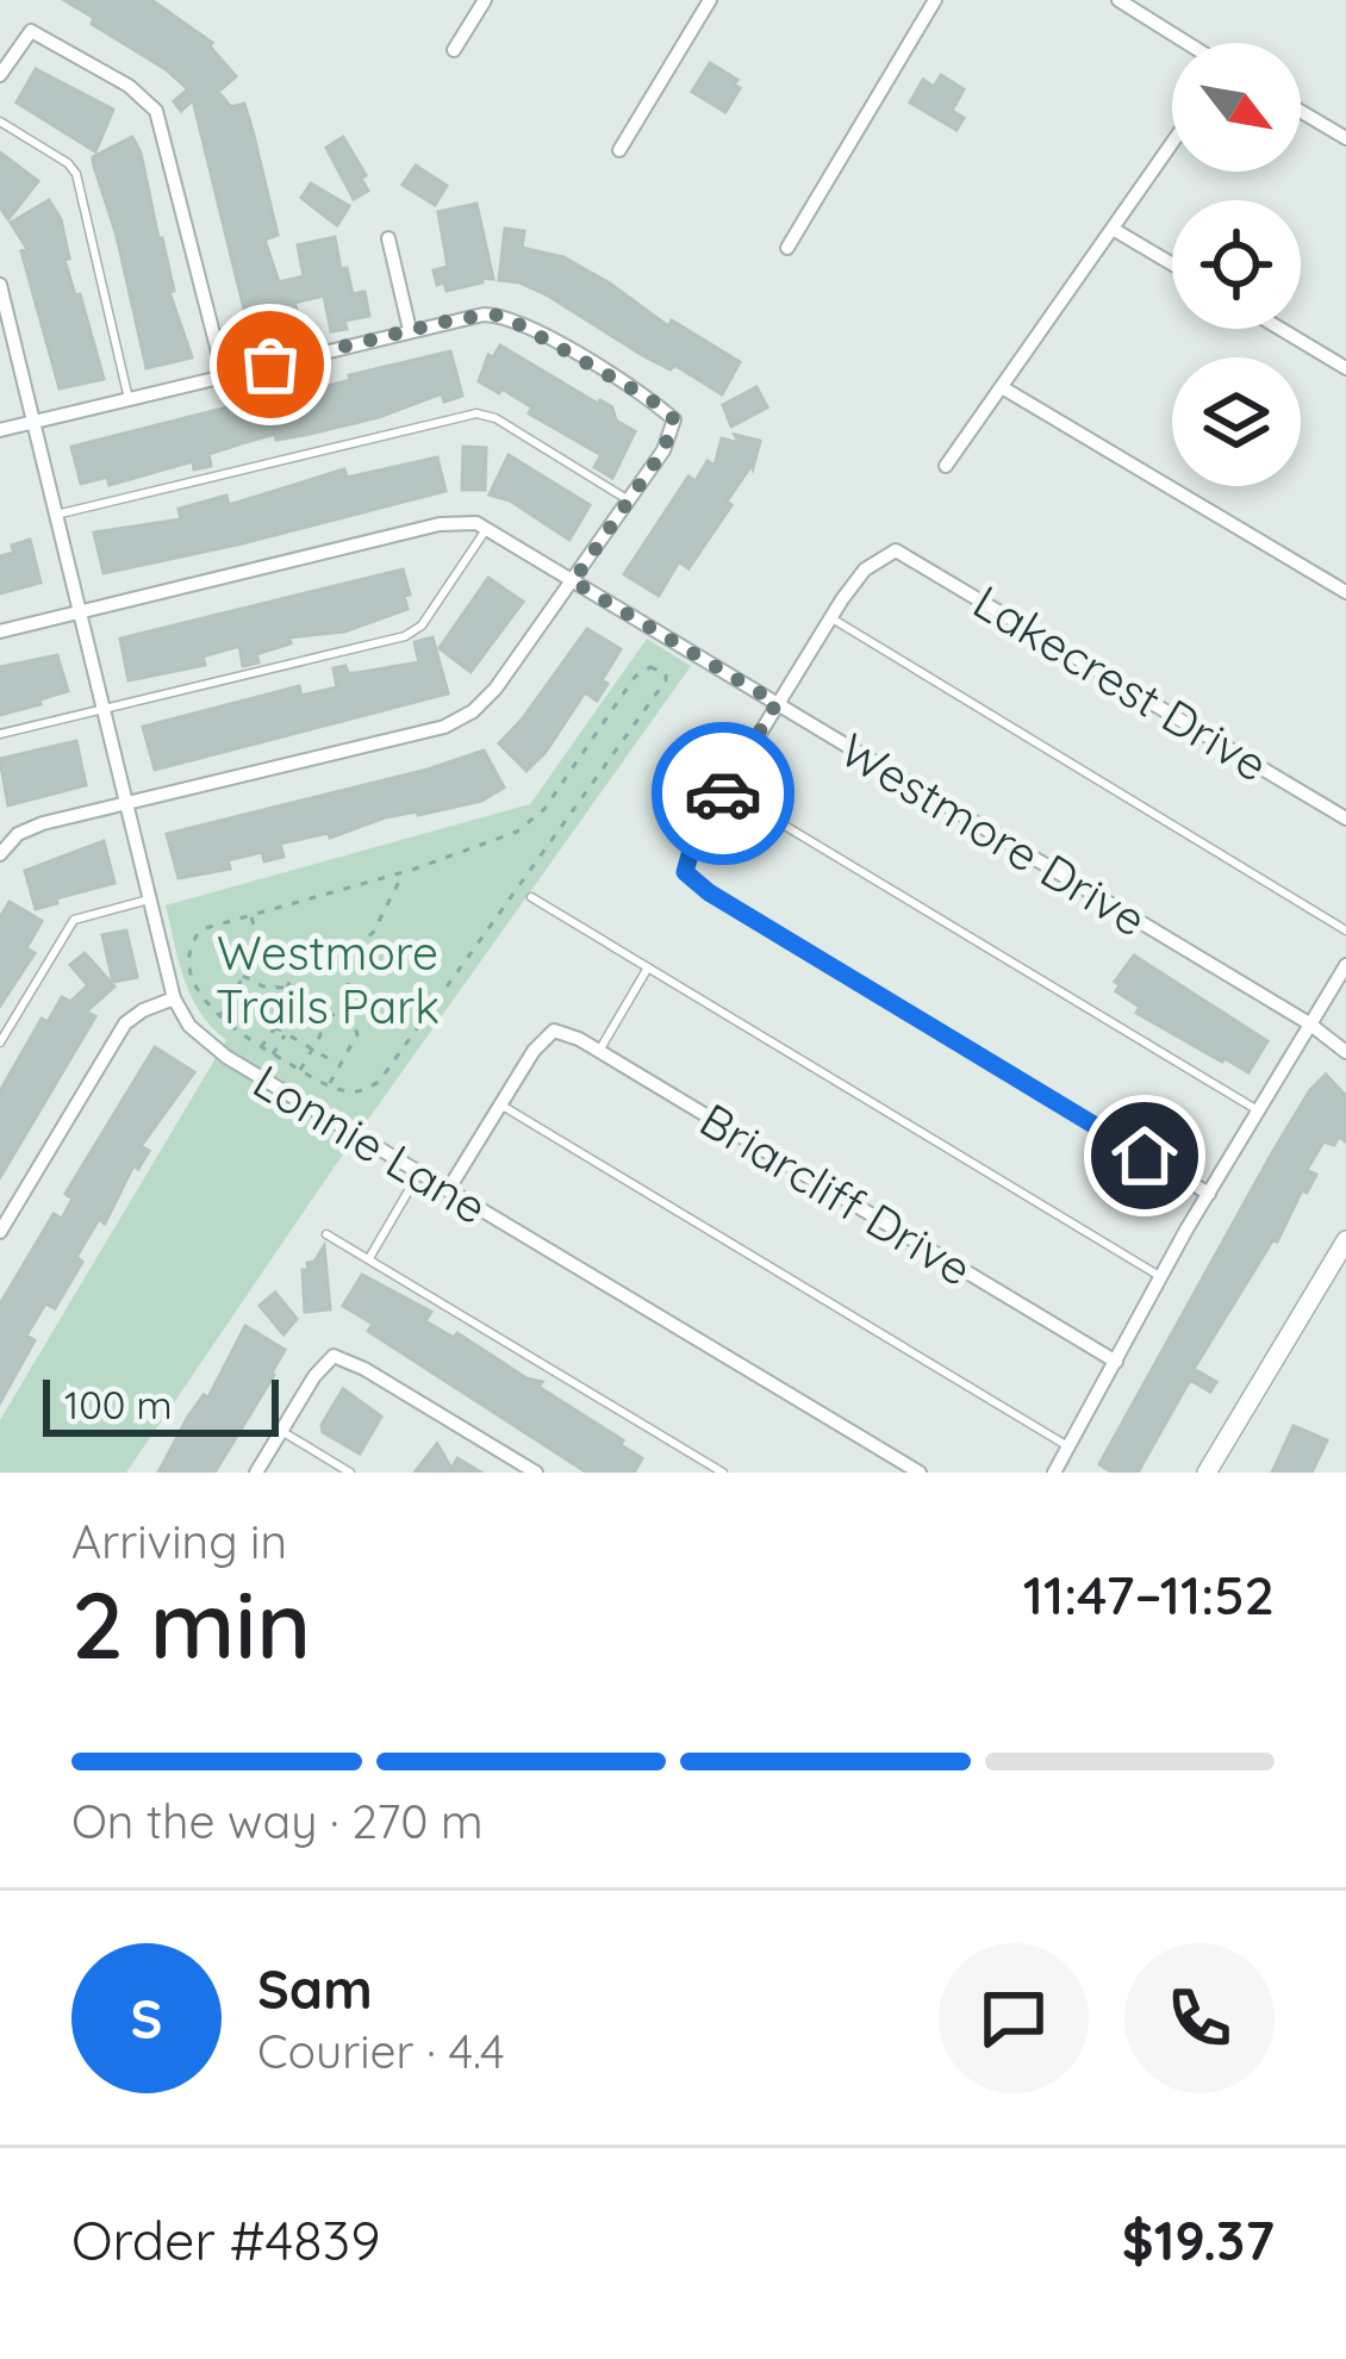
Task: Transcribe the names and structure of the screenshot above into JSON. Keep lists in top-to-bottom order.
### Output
{
  "streets": {
    "street": [
      "Lakecrest Drive",
      "Westmore Drive",
      "Lonnie Lane",
      "Briarcliff Drive"
    ]
  },
  "parks": ["Westmore Trails Park"],
  "scale_bar": "100 m",
  "north": "bottom right",
  "page": {
    "scale": "100 m",
    "heading": ["2 min", "Arriving in", "11:47–11:52"],
    "panel": [
      "Sam",
      "Courier · 4.4",
      "Order #4839",
      "$19.37"
    ],
    "bar": "On the way · 270 m",
    "round": "S"
  }
}
